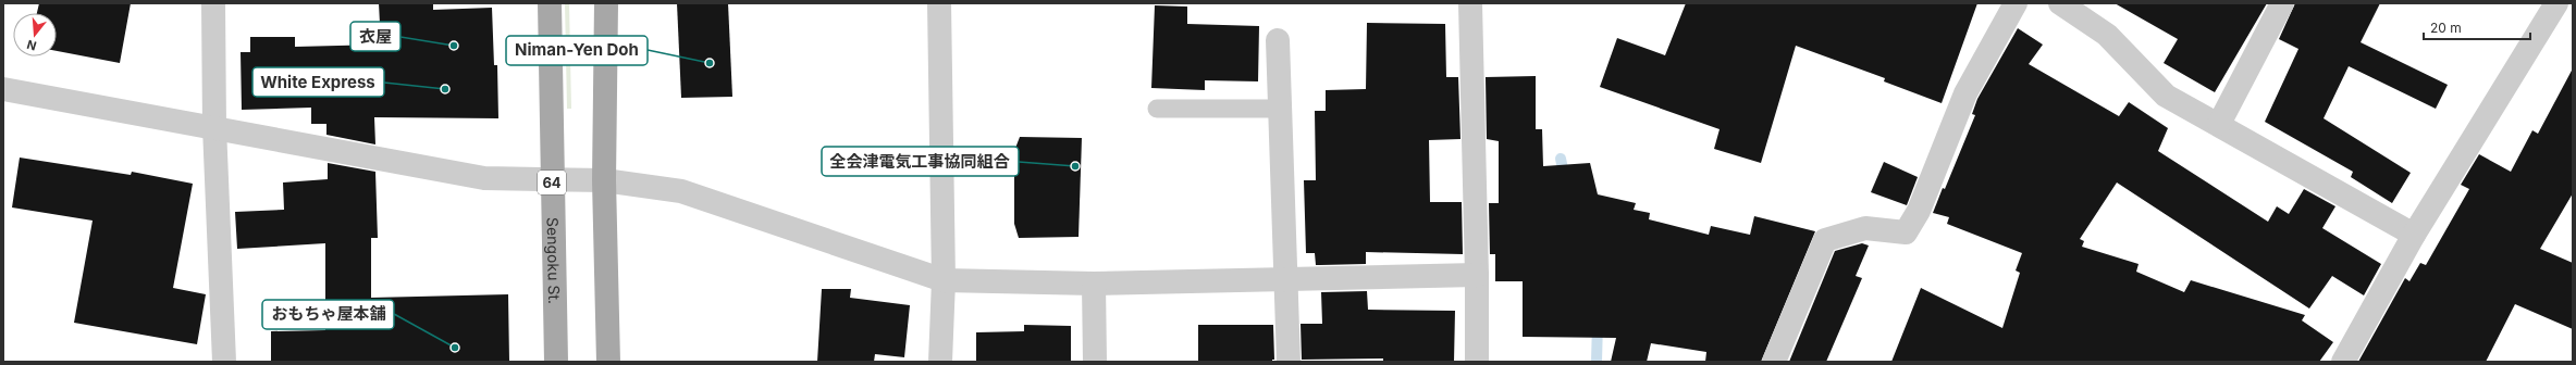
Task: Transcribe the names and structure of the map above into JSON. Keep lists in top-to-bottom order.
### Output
{
  "streets": {
    "main road": ["64", "Sengoku St."]
  },
  "places": [
    "衣屋",
    "Niman-Yen Doh",
    "White Express",
    "全会津電気工事協同組合",
    "おもちゃ屋本舗"
  ],
  "scale_bar": "20 m",
  "north": "bottom"
}
